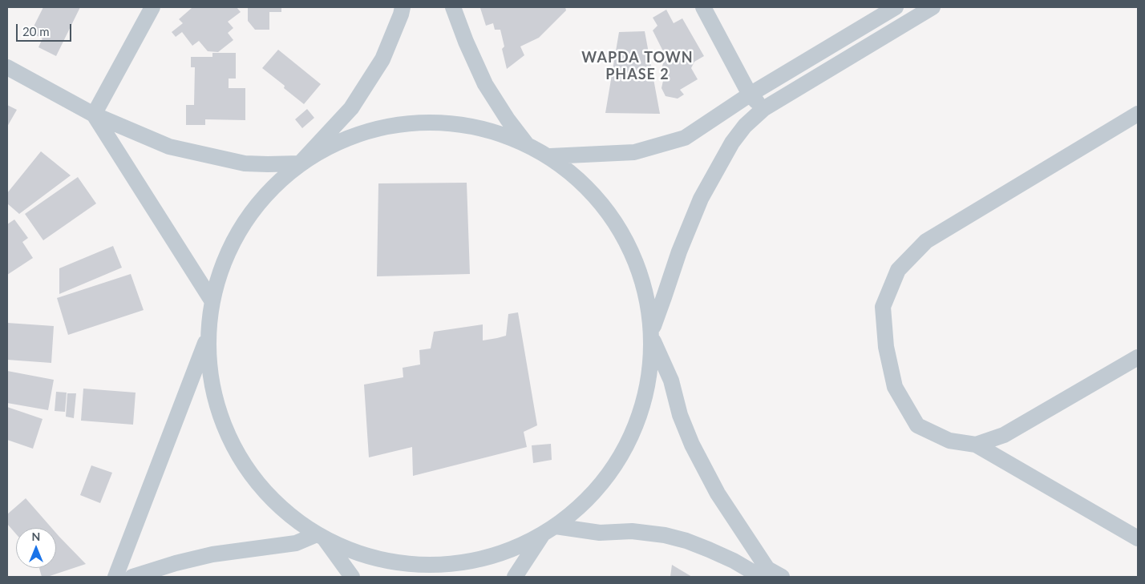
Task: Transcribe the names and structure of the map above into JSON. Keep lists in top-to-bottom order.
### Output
{
  "districts": ["WAPDA TOWN PHASE 2"],
  "scale_bar": "20 m",
  "north": "top"
}
